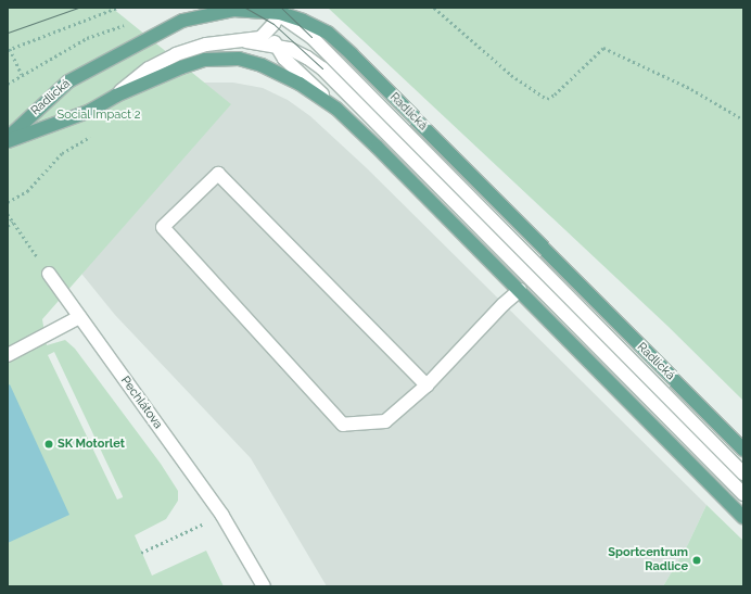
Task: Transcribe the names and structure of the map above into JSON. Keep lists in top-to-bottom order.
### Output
{
  "streets": {
    "main road": ["Radlická"],
    "street": ["Pechlátova"]
  },
  "parks": ["Social Impact 2"],
  "places": ["SK Motorlet", "Sportcentrum Radlice"]
}
